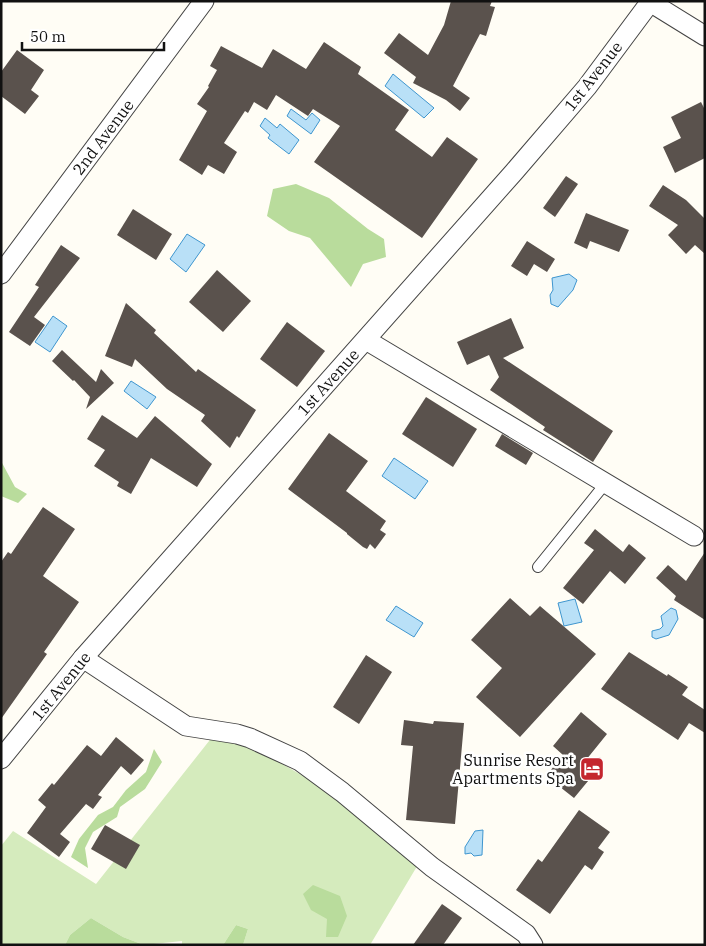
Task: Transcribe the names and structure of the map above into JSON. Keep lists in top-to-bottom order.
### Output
{
  "streets": {
    "street": ["1st Avenue", "2nd Avenue"]
  },
  "places": {
    "hotel": ["Sunrise Resort Apartments Spa"]
  },
  "scale_bar": "50 m"
}
